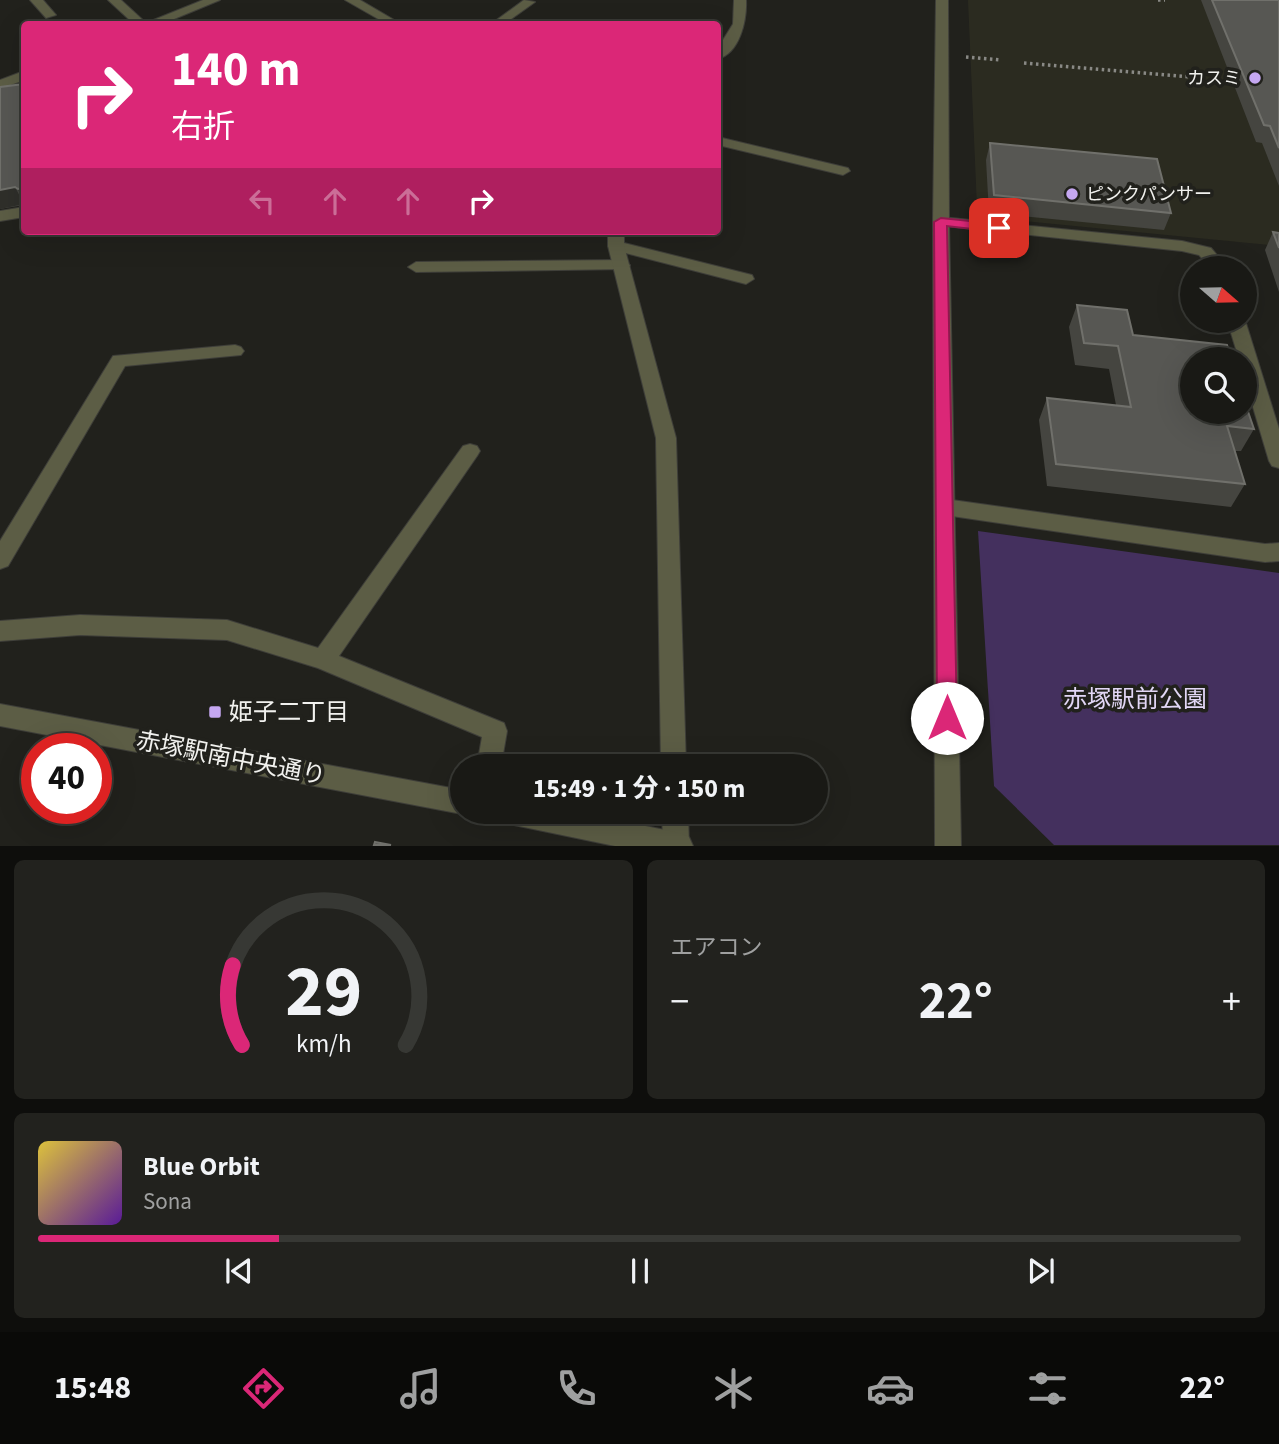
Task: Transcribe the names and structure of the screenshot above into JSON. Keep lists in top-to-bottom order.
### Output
{
  "streets": {
    "street": ["赤塚駅南中央通り"]
  },
  "parks": ["赤塚駅前公園"],
  "places": {
    "other": ["カスミ", "ピンクパンサー"],
    "transit": ["姫子二丁目"]
  },
  "north": "right",
  "page": {
    "turn": ["140 m", "右折"],
    "limit": "40",
    "trip": "15:49 · 1 分 · 150 m",
    "tile": "エアコン",
    "heat": ["−", "22°", "+"],
    "song": ["Blue Orbit", "Sona"],
    "tabs": ["15:48", "22°"],
    "gauge": ["29", "km/h"]
  }
}
